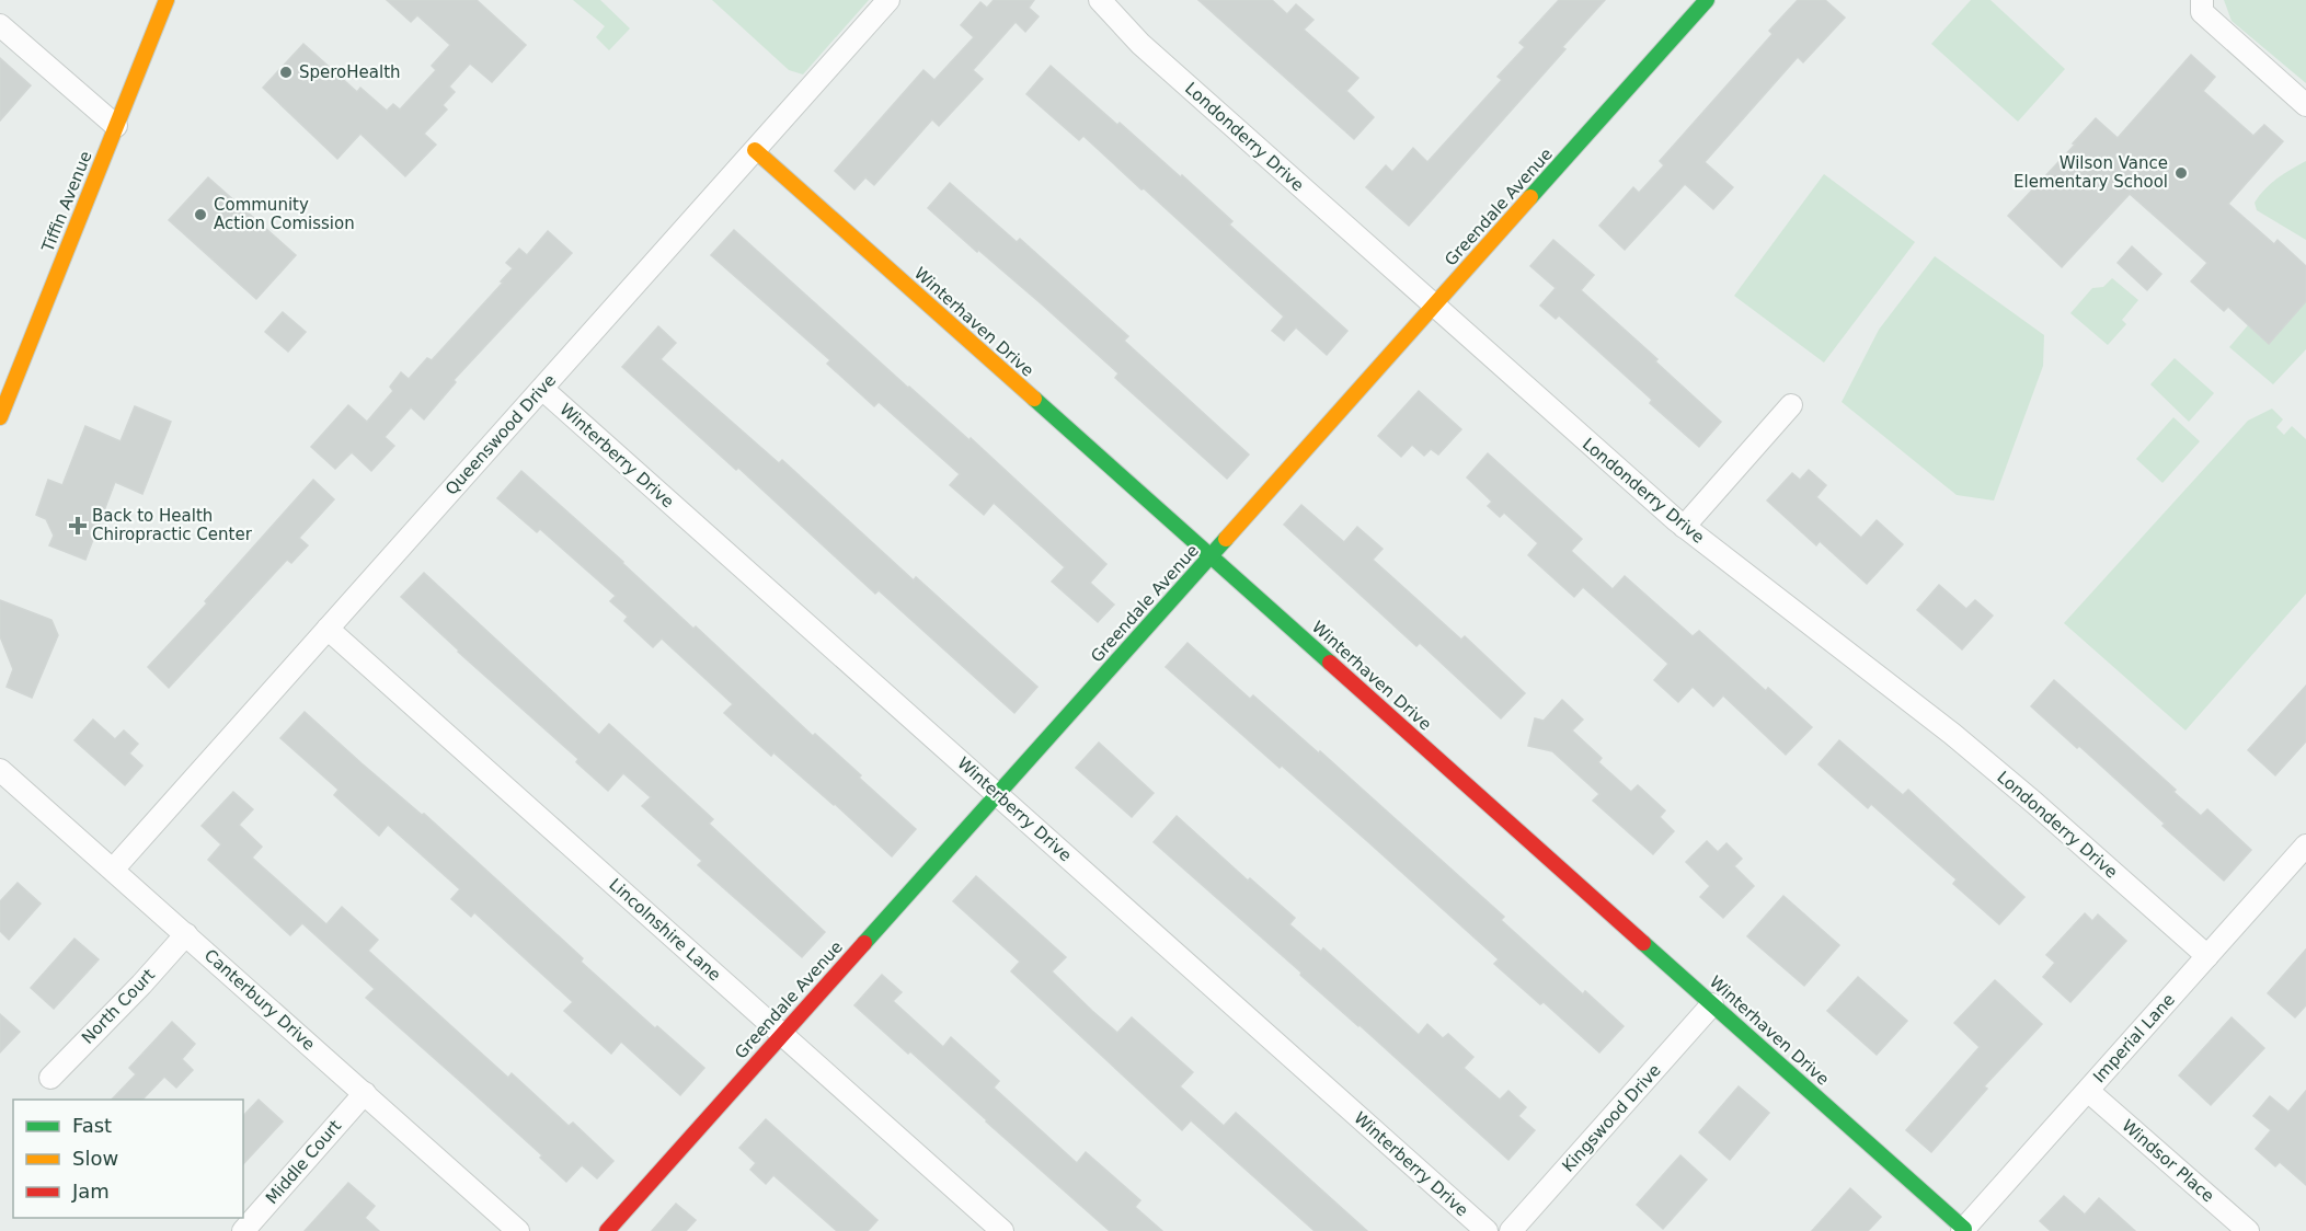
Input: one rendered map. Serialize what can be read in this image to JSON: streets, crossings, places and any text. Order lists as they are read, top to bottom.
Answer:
{
  "streets": {
    "main road": ["Tiffin Avenue", "Greendale Avenue", "Winterhaven Drive"],
    "street": [
      "Londonderry Drive",
      "Queenswood Drive",
      "Winterberry Drive",
      "Lincolnshire Lane",
      "Canterbury Drive",
      "North Court",
      "Imperial Lane",
      "Kingswood Drive",
      "Windsor Place",
      "Middle Court"
    ]
  },
  "crossings": [
    ["Londonderry Drive", "Greendale Avenue"],
    ["Londonderry Drive", "Imperial Lane"],
    ["Greendale Avenue", "Winterhaven Drive"],
    ["Greendale Avenue", "Winterberry Drive"],
    ["Greendale Avenue", "Lincolnshire Lane"],
    ["Winterhaven Drive", "Queenswood Drive"],
    ["Winterhaven Drive", "Imperial Lane"],
    ["Winterhaven Drive", "Kingswood Drive"],
    ["Queenswood Drive", "Winterberry Drive"],
    ["Queenswood Drive", "Lincolnshire Lane"],
    ["Queenswood Drive", "Canterbury Drive"],
    ["Canterbury Drive", "North Court"],
    ["Canterbury Drive", "Middle Court"],
    ["Imperial Lane", "Windsor Place"]
  ],
  "places": {
    "other": ["SperoHealth", "Wilson Vance Elementary School", "Community Action Comission"],
    "health": ["Back to Health Chiropractic Center"]
  },
  "legend": ["Fast", "Slow", "Jam"]
}
